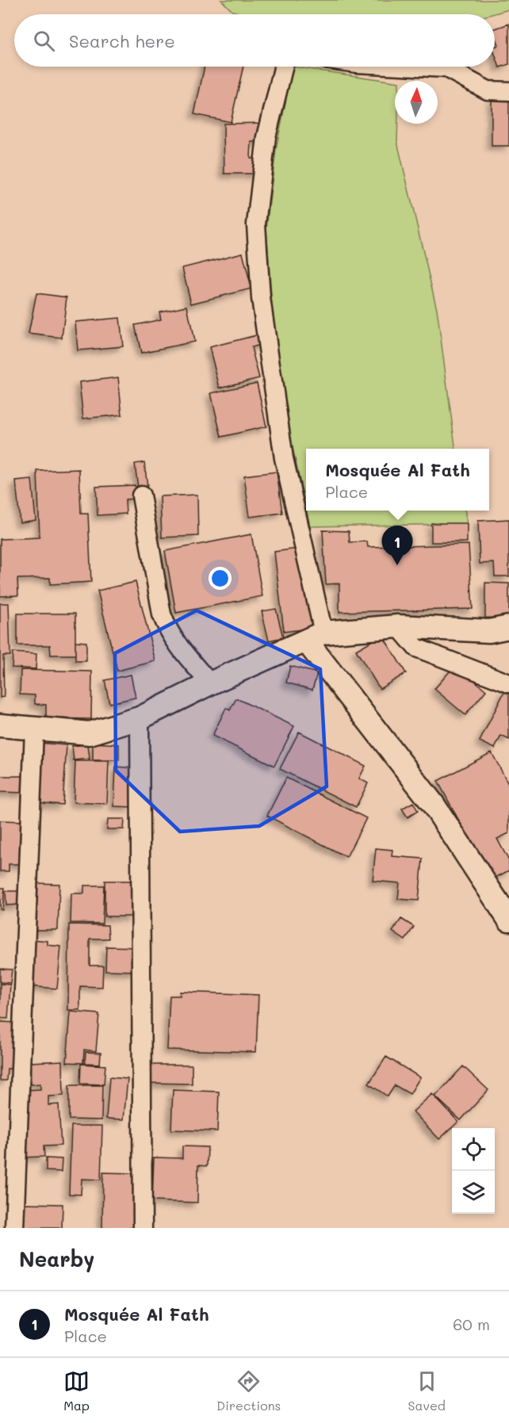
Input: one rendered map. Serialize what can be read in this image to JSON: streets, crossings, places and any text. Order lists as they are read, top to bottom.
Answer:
{
  "north": "top",
  "page": {
    "search": "Search here",
    "popup": ["Mosquée Al Fath", "Place"],
    "pins": "1",
    "heading": "Nearby",
    "list": [
      {
        "mark": "1",
        "name": "Mosquée Al Fath",
        "note": "Place",
        "value": "60 m"
      }
    ],
    "nav": ["Map", "Directions", "Saved"]
  }
}
